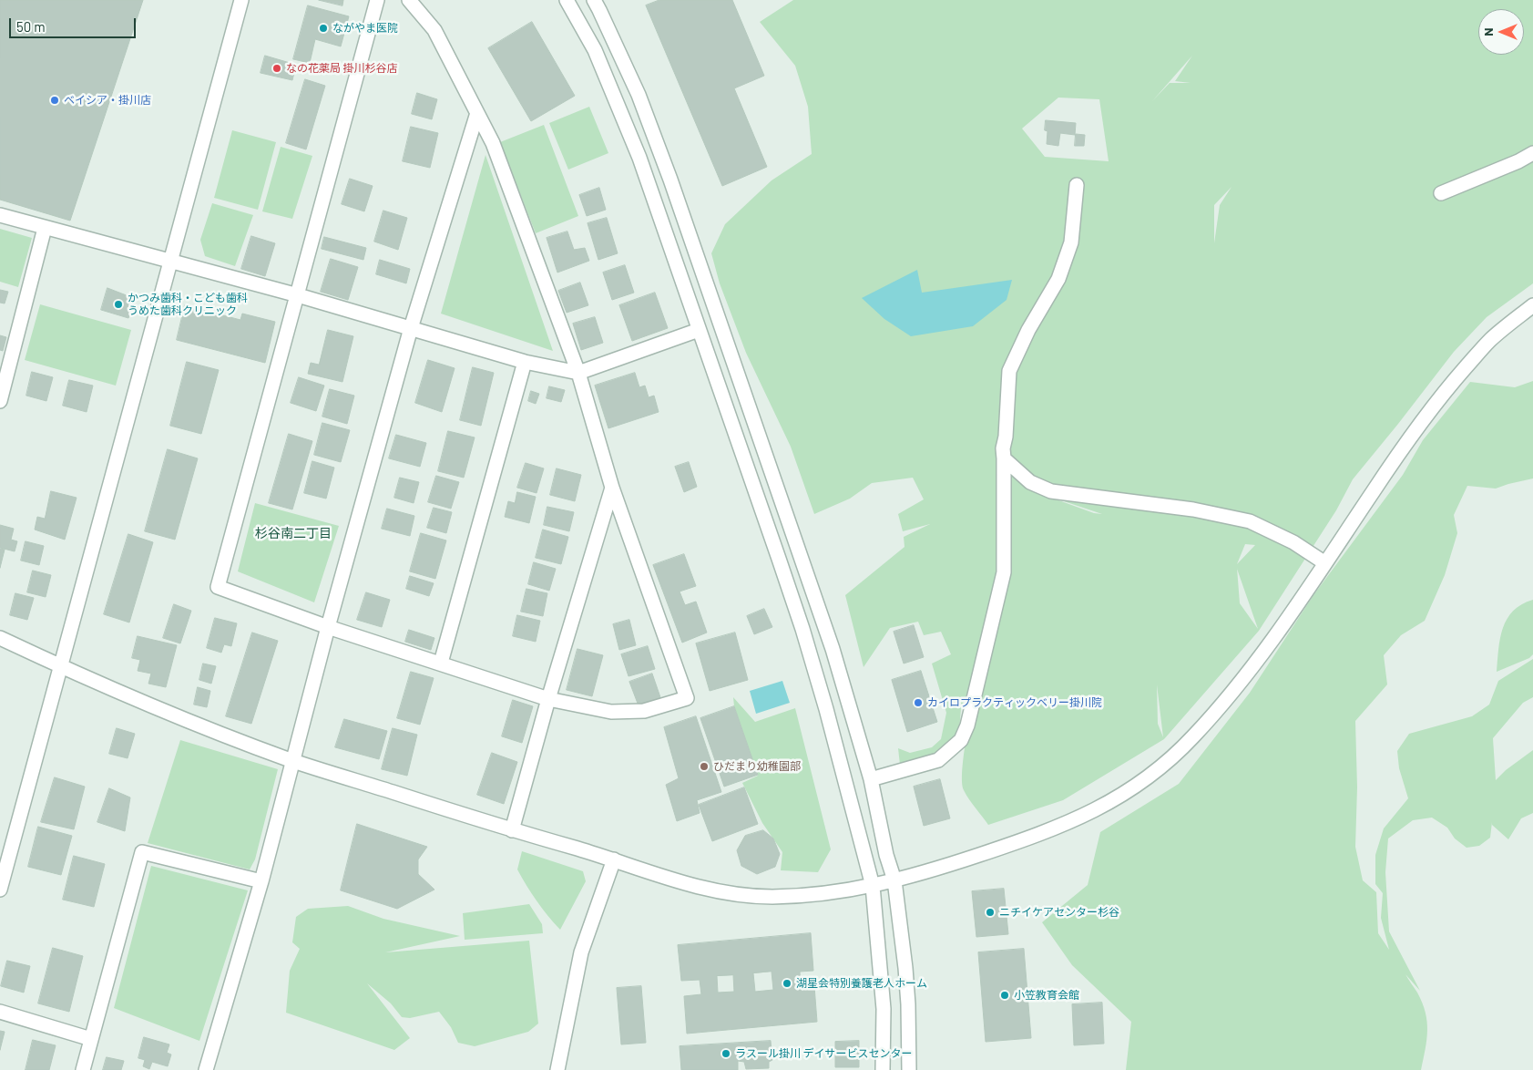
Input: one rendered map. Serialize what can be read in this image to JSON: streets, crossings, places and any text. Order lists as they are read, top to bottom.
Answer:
{
  "districts": ["杉谷南二丁目"],
  "places": [
    "ながやま医院",
    "なの花薬局 掛川杉谷店",
    "ベイシア・掛川店",
    "かつみ歯科・こども歯科 うめた歯科クリニック",
    "カイロプラクティックベリー掛川院",
    "ひだまり幼稚園部",
    "ニチイケアセンター杉谷",
    "湖星会特別養護老人ホーム",
    "小笠教育会館",
    "ラスール掛川 デイサービスセンター"
  ],
  "scale_bar": "50 m",
  "north": "left"
}
